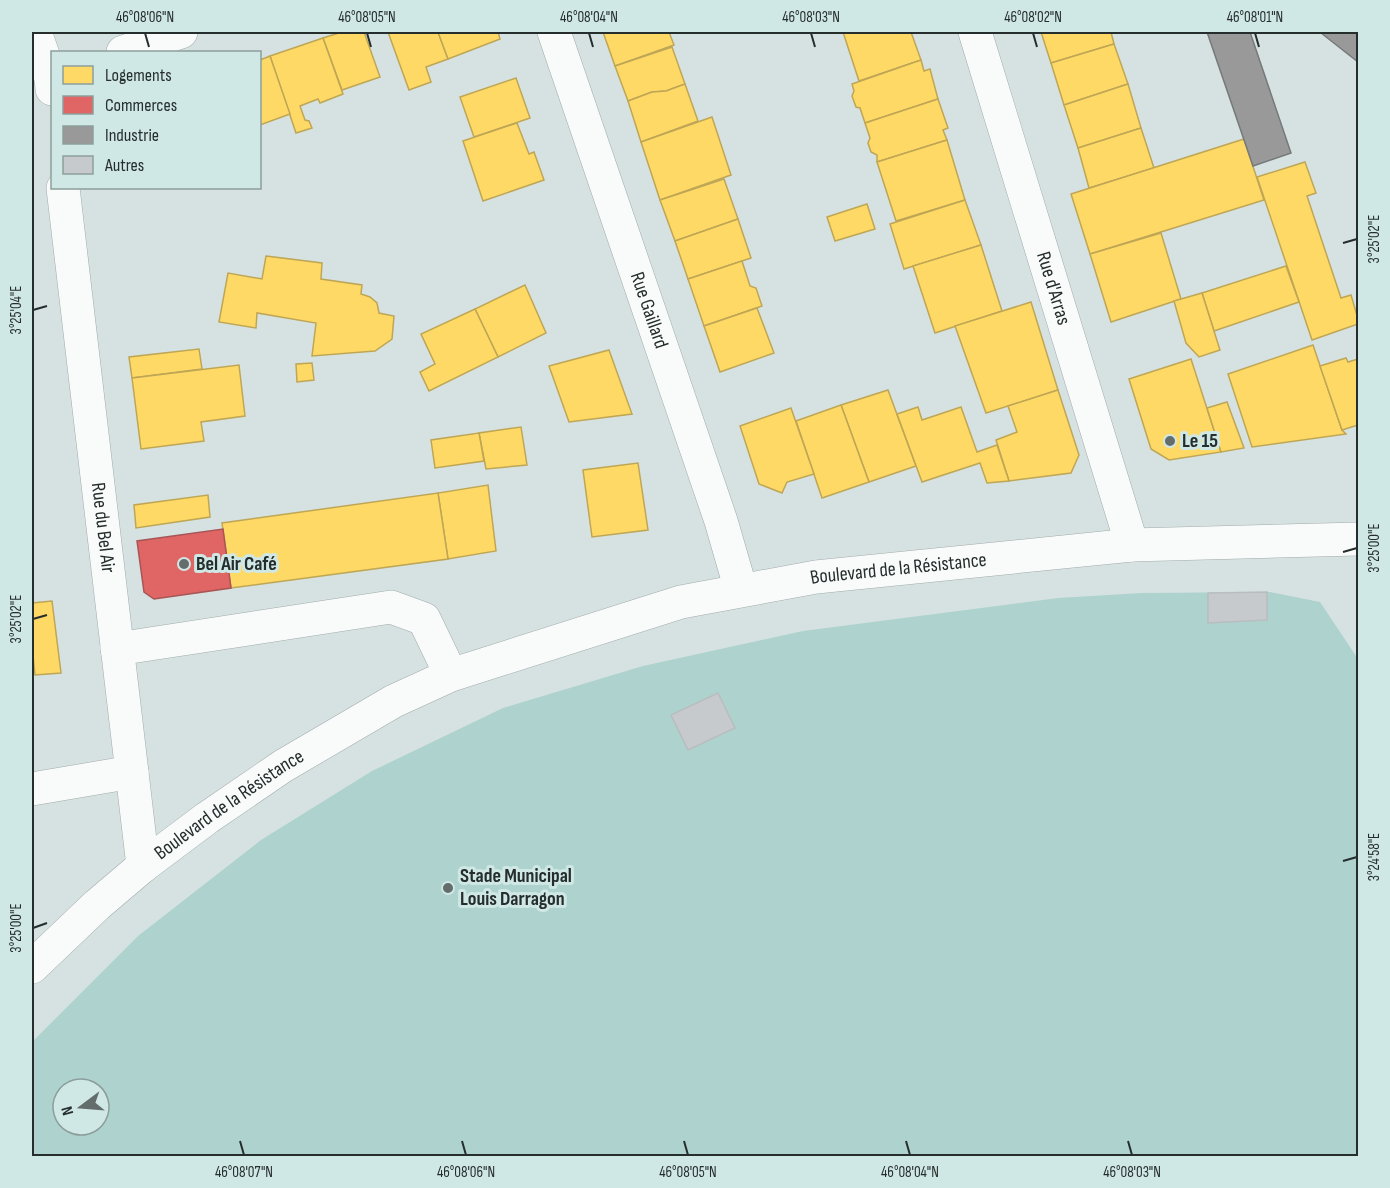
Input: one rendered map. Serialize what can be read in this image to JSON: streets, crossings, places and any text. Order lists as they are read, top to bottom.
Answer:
{
  "streets": {
    "street": [
      "Rue d'Arras",
      "Rue Gaillard",
      "Rue du Bel Air",
      "Boulevard de la Résistance"
    ]
  },
  "crossings": [
    ["Rue d'Arras", "Boulevard de la Résistance"],
    ["Rue Gaillard", "Boulevard de la Résistance"],
    ["Rue du Bel Air", "Boulevard de la Résistance"]
  ],
  "places": ["Le 15", "Bel Air Café", "Stade Municipal Louis Darragon"],
  "legend": [
    "Logements",
    "Commerces",
    "Industrie",
    "Autres"
  ],
  "north": "left",
  "coordinates": [
    "46°08'06\"N",
    "46°08'05\"N",
    "46°08'04\"N",
    "46°08'03\"N",
    "46°08'02\"N",
    "46°08'01\"N",
    "3°25'02\"E",
    "3°25'04\"E",
    "3°25'00\"E",
    "3°24'58\"E",
    "46°08'07\"N"
  ]
}
